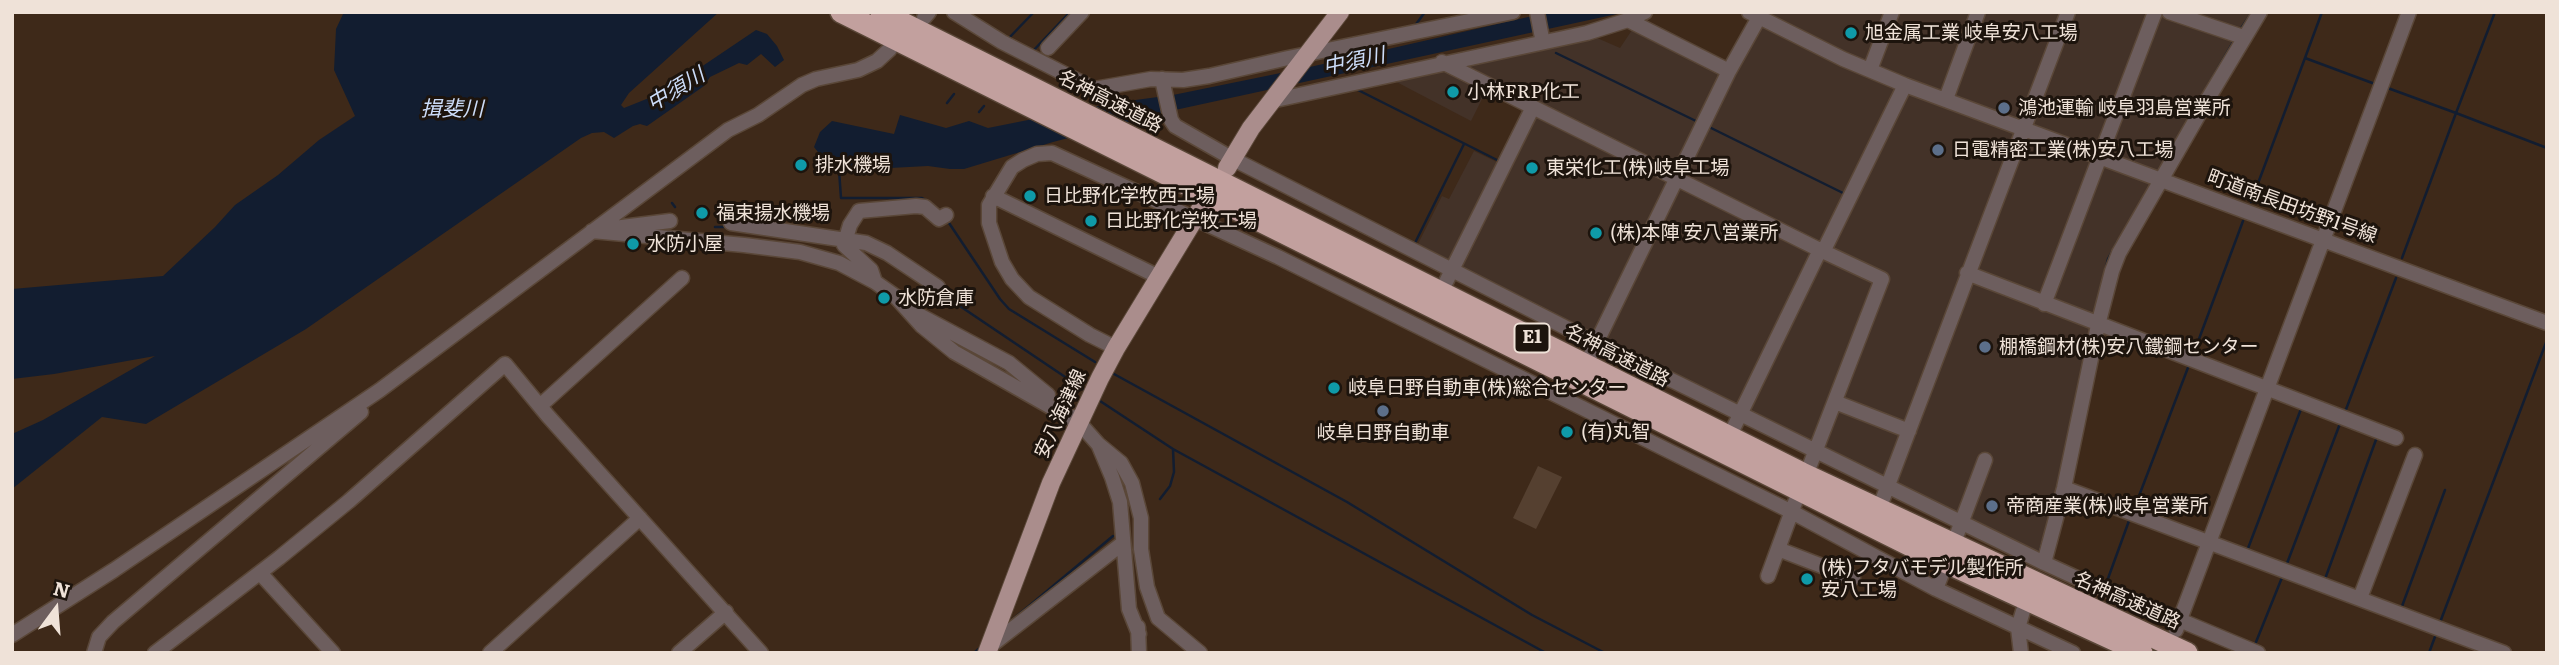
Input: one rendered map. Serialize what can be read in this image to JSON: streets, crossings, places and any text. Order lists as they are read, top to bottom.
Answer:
{
  "streets": {
    "highway": ["名神高速道路", "E1"],
    "main road": ["安八海津線"],
    "street": ["町道南長田坊野1号線"]
  },
  "water": ["中須川", "揖斐川"],
  "places": [
    "旭金属工業 岐阜安八工場",
    "小林FRP化工",
    "鴻池運輸 岐阜羽島営業所",
    "日電精密工業(株)安八工場",
    "排水機場",
    "東栄化工(株)岐阜工場",
    "日比野化学牧西工場",
    "福束揚水機場",
    "日比野化学牧工場",
    "(株)本陣 安八営業所",
    "水防小屋",
    "水防倉庫",
    "棚橋鋼材(株)安八鐵鋼センター",
    "岐阜日野自動車(株)総合センター",
    "岐阜日野自動車",
    "(有)丸智",
    "帝商産業(株)岐阜営業所",
    "(株)フタバモデル製作所 安八工場"
  ],
  "north": "top"
}
